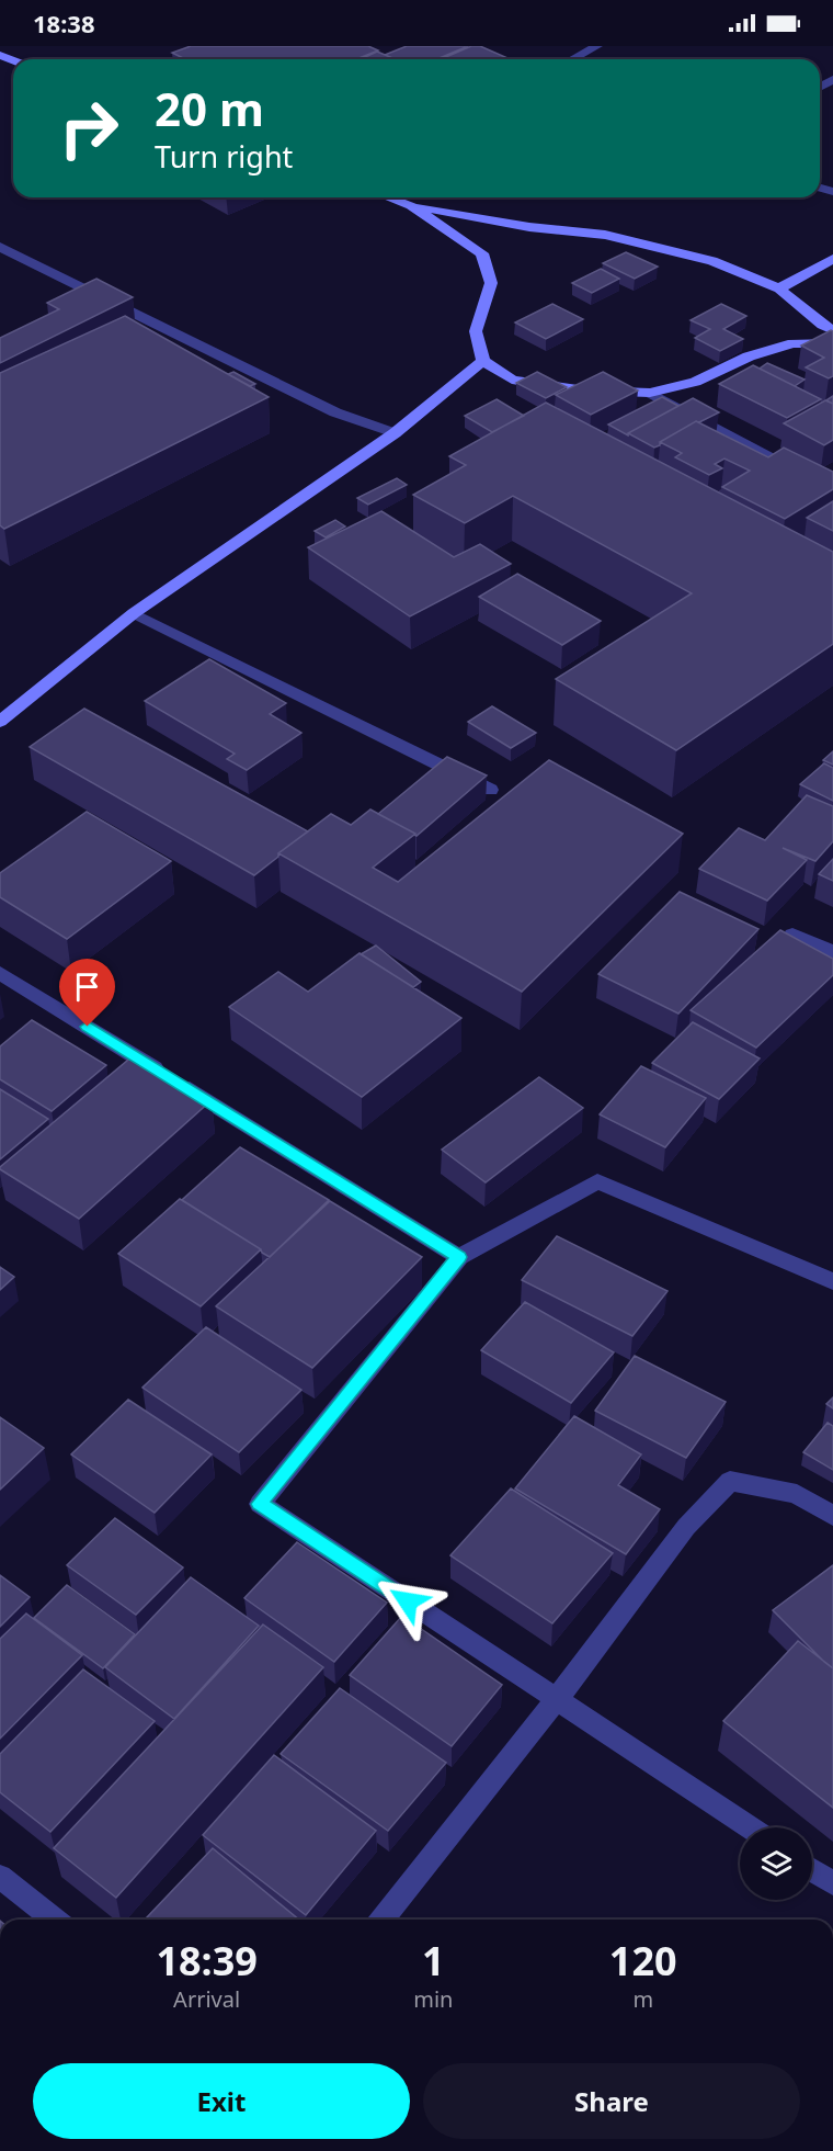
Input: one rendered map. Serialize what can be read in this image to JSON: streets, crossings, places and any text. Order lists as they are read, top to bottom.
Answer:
{
  "page": {
    "status": "18:38",
    "turn": ["20 m", "Turn right"],
    "eta": [
      "18:39",
      "Arrival",
      "1",
      "min",
      "120",
      "m"
    ],
    "buttons": ["Exit", "Share"]
  }
}
